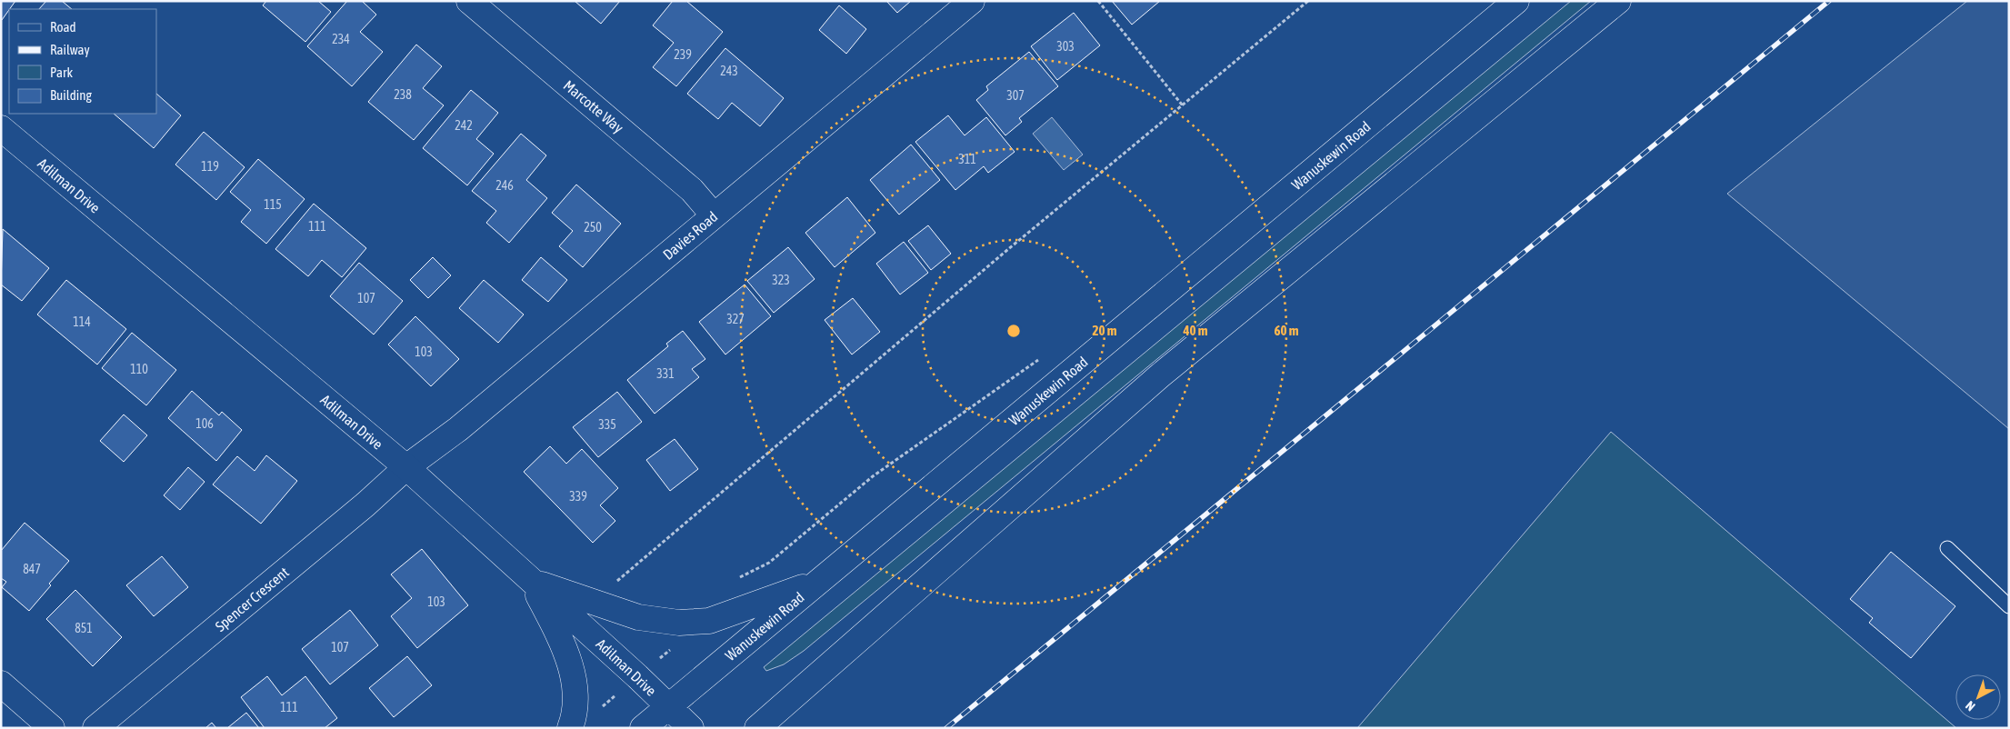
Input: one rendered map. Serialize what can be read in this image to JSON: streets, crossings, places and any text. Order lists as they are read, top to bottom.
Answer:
{
  "streets": {
    "main road": [
      "Marcotte Way",
      "Wanuskewin Road",
      "Adilman Drive",
      "Davies Road",
      "Spencer Crescent"
    ]
  },
  "crossings": [
    ["Marcotte Way", "Davies Road"],
    ["Wanuskewin Road", "Adilman Drive"],
    ["Adilman Drive", "Davies Road"],
    ["Adilman Drive", "Spencer Crescent"],
    ["Davies Road", "Spencer Crescent"]
  ],
  "house_numbers": [
    "234",
    "303",
    "239",
    "243",
    "238",
    "307",
    "242",
    "311",
    "119",
    "246",
    "115",
    "111",
    "250",
    "323",
    "107",
    "327",
    "114",
    "103",
    "110",
    "331",
    "106",
    "335",
    "339",
    "847",
    "103",
    "851",
    "107",
    "111"
  ],
  "legend": [
    "Road",
    "Railway",
    "Park",
    "Building"
  ],
  "north": "bottom left",
  "rings": ["20 m", "40 m", "60 m"]
}
